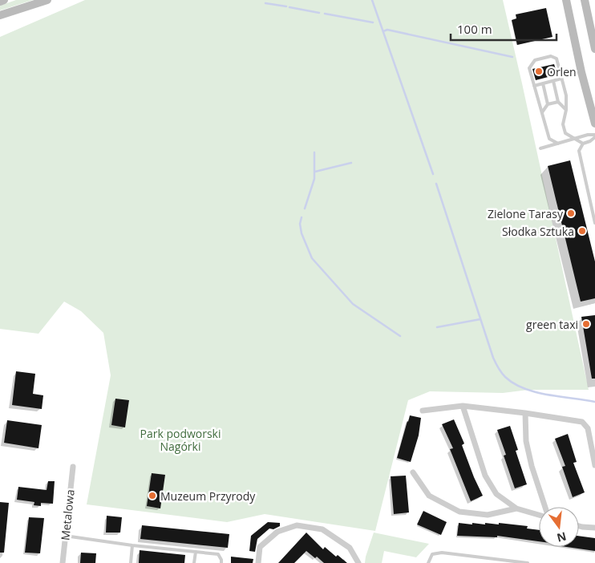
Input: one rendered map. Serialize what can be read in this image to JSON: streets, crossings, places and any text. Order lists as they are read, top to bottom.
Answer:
{
  "streets": {
    "street": ["Metalowa"]
  },
  "parks": ["Park podworski Nagórki"],
  "places": [
    "Orlen",
    "Zielone Tarasy",
    "Słodka Sztuka",
    "green taxi",
    "Muzeum Przyrody"
  ],
  "scale_bar": "100 m",
  "north": "bottom"
}
